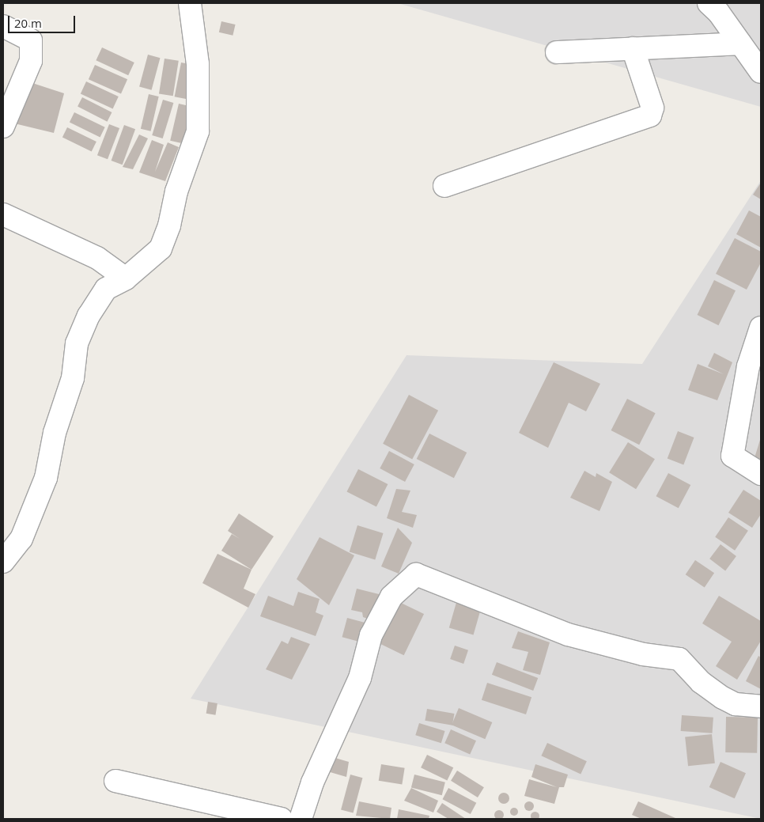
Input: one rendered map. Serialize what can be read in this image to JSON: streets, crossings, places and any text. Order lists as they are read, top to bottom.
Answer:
{
  "scale_bar": "20 m"
}
